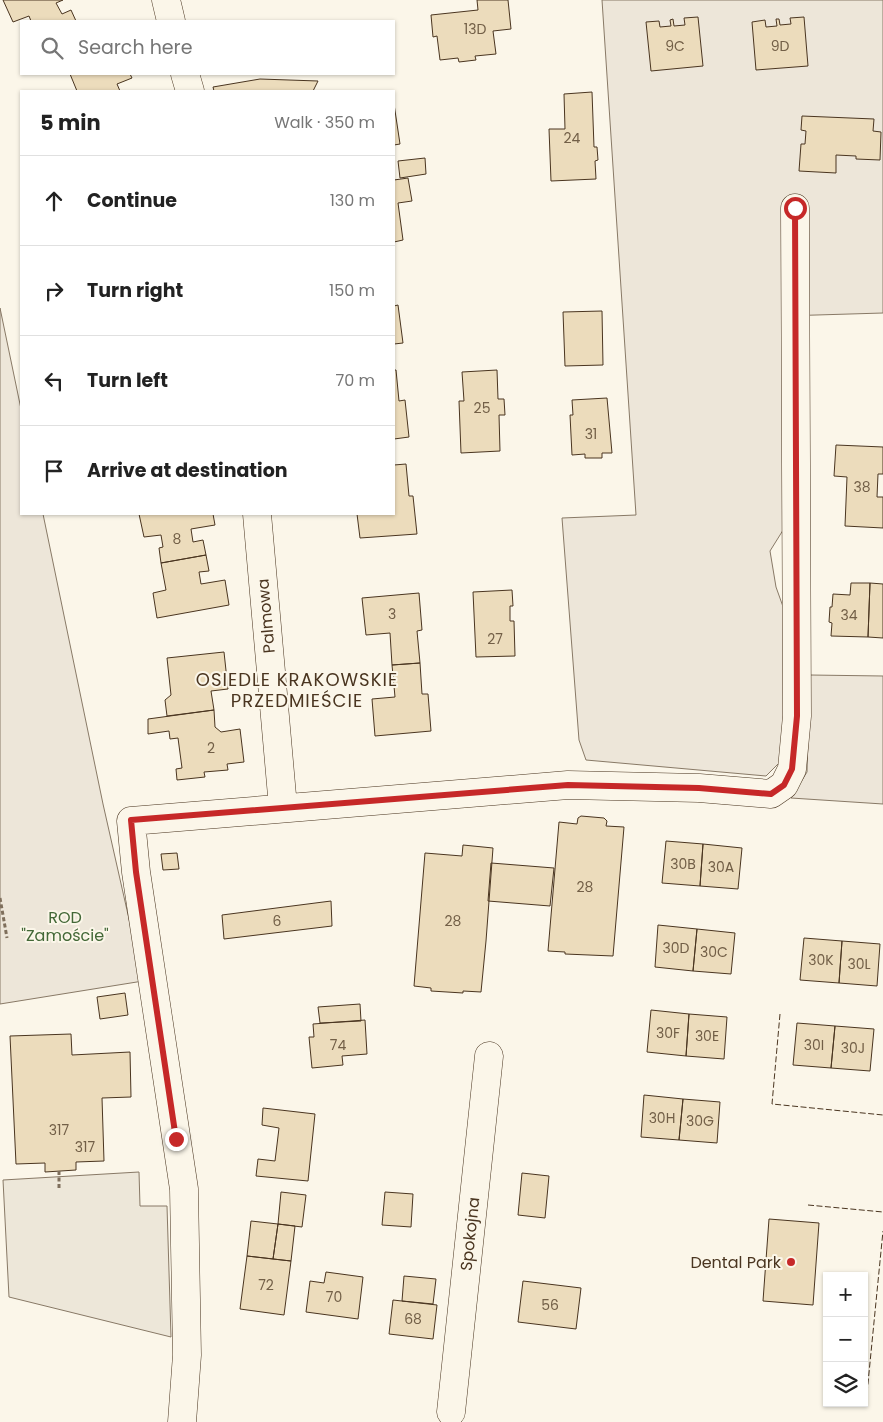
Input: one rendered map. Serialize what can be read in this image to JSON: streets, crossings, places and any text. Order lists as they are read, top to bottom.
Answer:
{
  "streets": {
    "street": ["Palmowa", "Spokojna"]
  },
  "districts": ["OSIEDLE KRAKOWSKIE PRZEDMIEŚCIE"],
  "parks": ["ROD \"Zamoście\""],
  "places": ["Dental Park"],
  "house_numbers": [
    "13D",
    "9C",
    "9D",
    "24",
    "25",
    "31",
    "38",
    "8",
    "3",
    "34",
    "27",
    "2",
    "30B",
    "30A",
    "28",
    "6",
    "28",
    "30D",
    "30C",
    "30K",
    "30L",
    "30F",
    "30E",
    "74",
    "30I",
    "30J",
    "30H",
    "30G",
    "317",
    "317",
    "72",
    "70",
    "56",
    "68"
  ],
  "page": {
    "search": "Search here",
    "heading": ["5 min", "Walk · 350 m"],
    "list": [
      ["Continue", "130 m"],
      ["Turn right", "150 m"],
      ["Turn left", "70 m"],
      "Arrive at destination"
    ],
    "map_buttons": ["+", "−"]
  }
}
